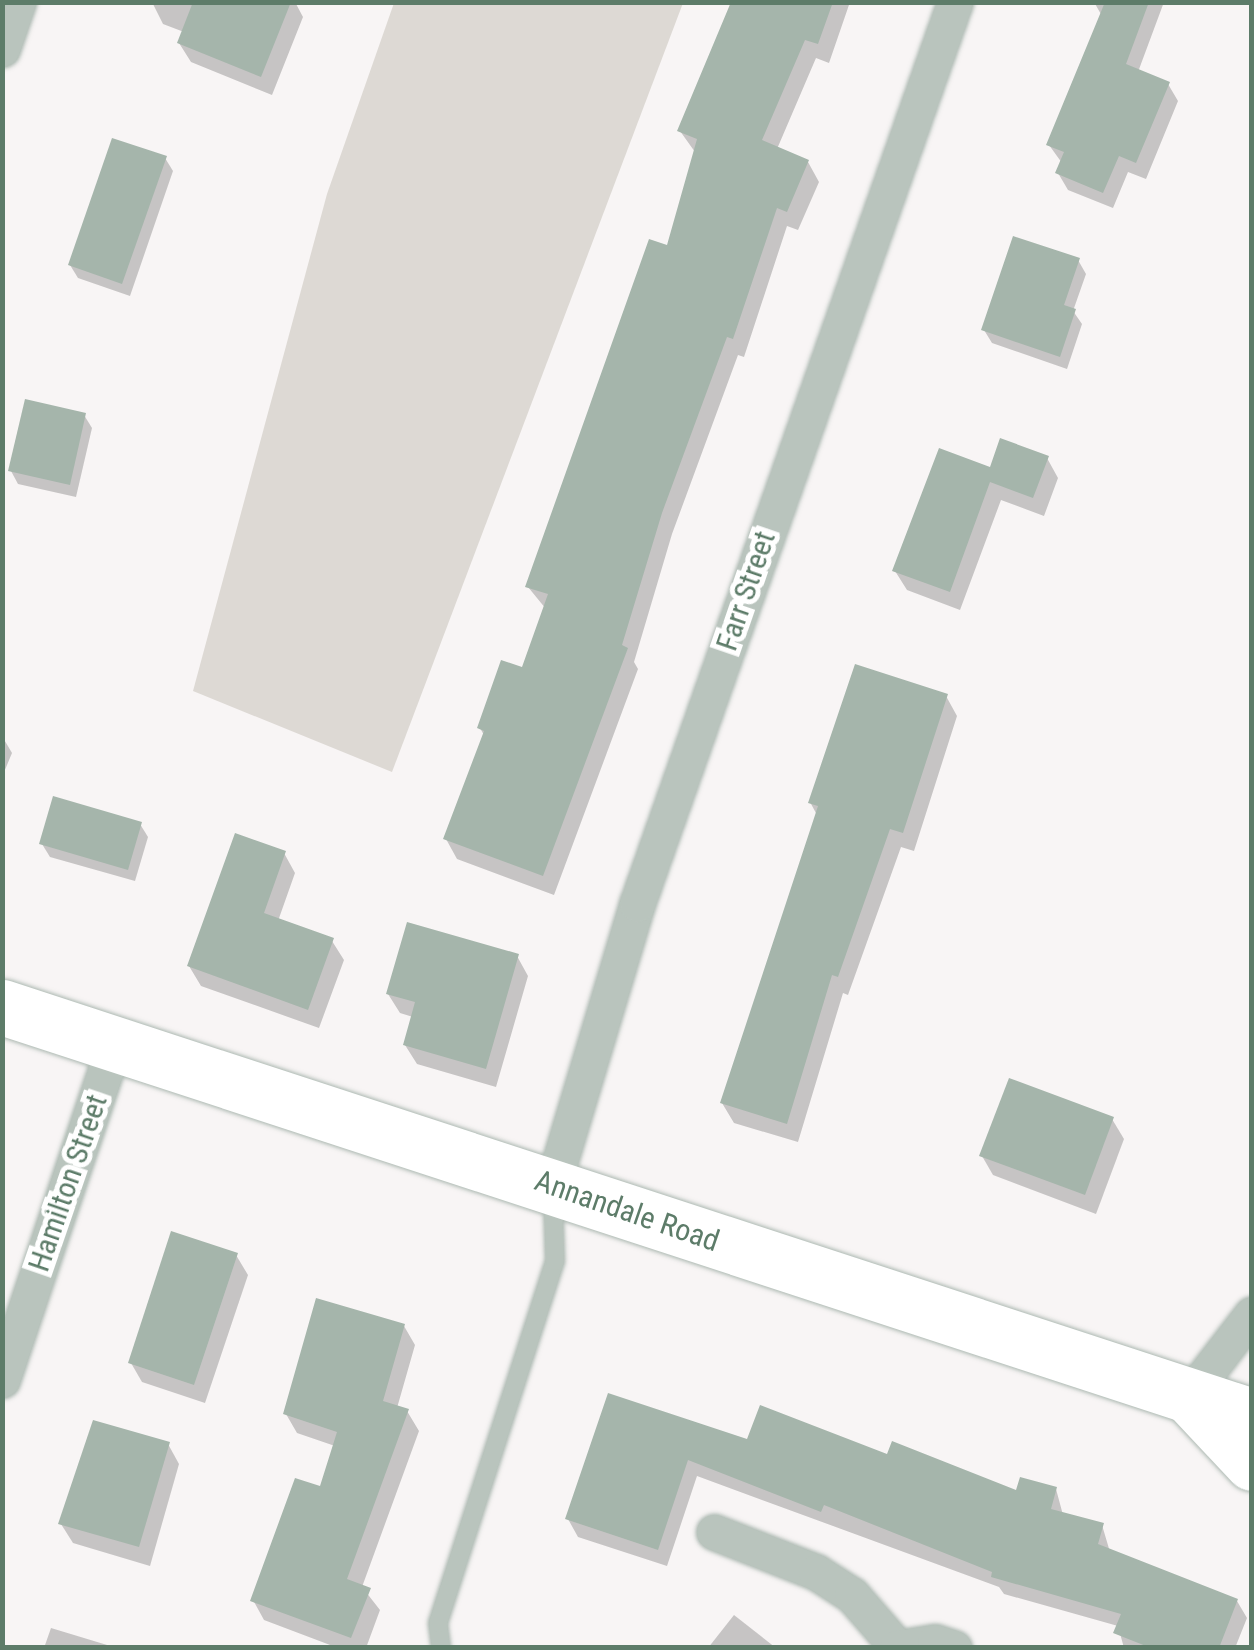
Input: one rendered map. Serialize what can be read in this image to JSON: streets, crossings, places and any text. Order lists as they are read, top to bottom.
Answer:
{
  "streets": {
    "main road": ["Annandale Road"],
    "street": ["Farr Street", "Hamilton Street"]
  },
  "crossings": [
    ["Farr Street", "Annandale Road"],
    ["Hamilton Street", "Annandale Road"]
  ]
}
